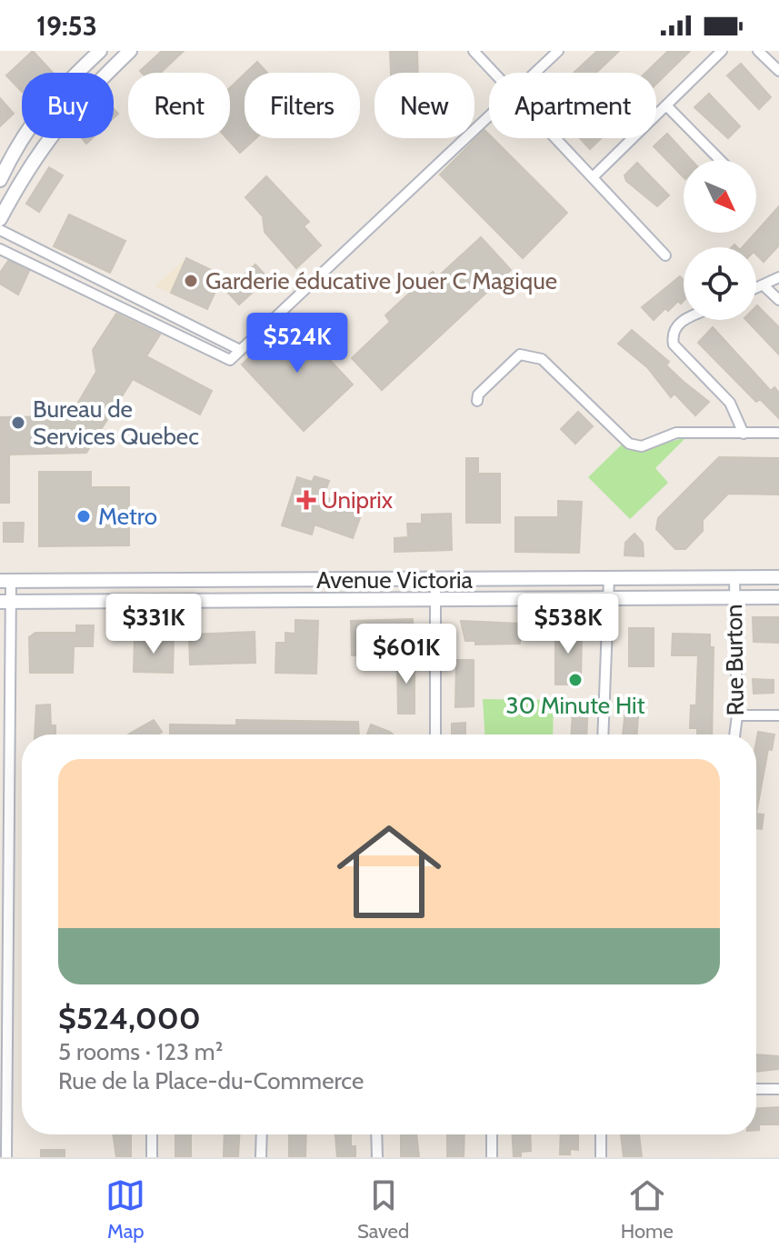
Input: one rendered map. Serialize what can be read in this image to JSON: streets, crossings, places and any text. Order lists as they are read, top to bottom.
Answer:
{
  "streets": {
    "main road": ["Avenue Victoria"],
    "street": ["Rue Burton"]
  },
  "crossings": [
    ["Avenue Victoria", "Rue Burton"]
  ],
  "places": {
    "other": [
      "Garderie éducative Jouer C Magique",
      "Bureau de Services Quebec",
      "Metro",
      "30 Minute Hit"
    ],
    "health": ["Uniprix"]
  },
  "north": "bottom right",
  "page": {
    "status": "19:53",
    "chip": [
      "Buy",
      "Rent",
      "Filters",
      "New",
      "Apartment"
    ],
    "price": [
      "$524K",
      "$331K",
      "$538K",
      "$601K"
    ],
    "list": [
      {
        "name": "$524,000",
        "note": "5 rooms · 123 m² · Rue de la Place-du-Commerce"
      }
    ],
    "tabs": ["Map", "Saved", "Home"]
  }
}
